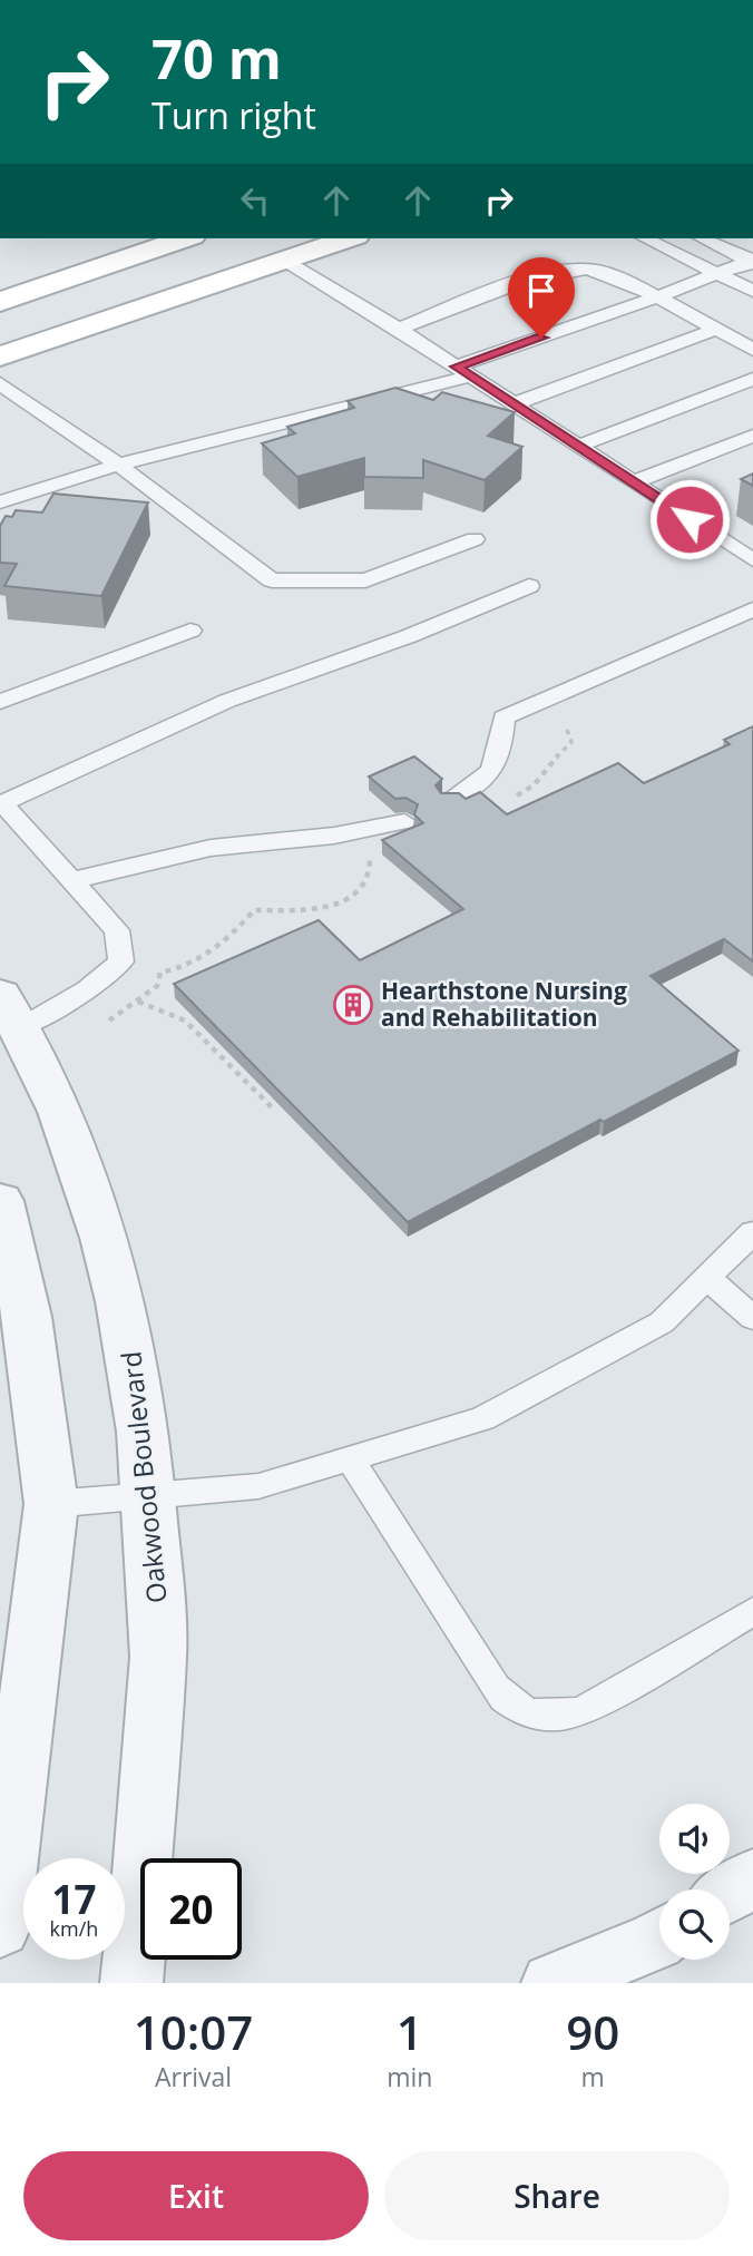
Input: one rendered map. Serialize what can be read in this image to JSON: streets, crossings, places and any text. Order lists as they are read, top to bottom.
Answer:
{
  "streets": {
    "street": ["Oakwood Boulevard"]
  },
  "places": {
    "building": ["Hearthstone Nursing and Rehabilitation"]
  },
  "page": {
    "turn": ["70 m", "Turn right"],
    "speed": "17 km/h",
    "limit": "20",
    "eta": [
      "10:07",
      "Arrival",
      "1",
      "min",
      "90",
      "m"
    ],
    "buttons": ["Exit", "Share"]
  }
}
